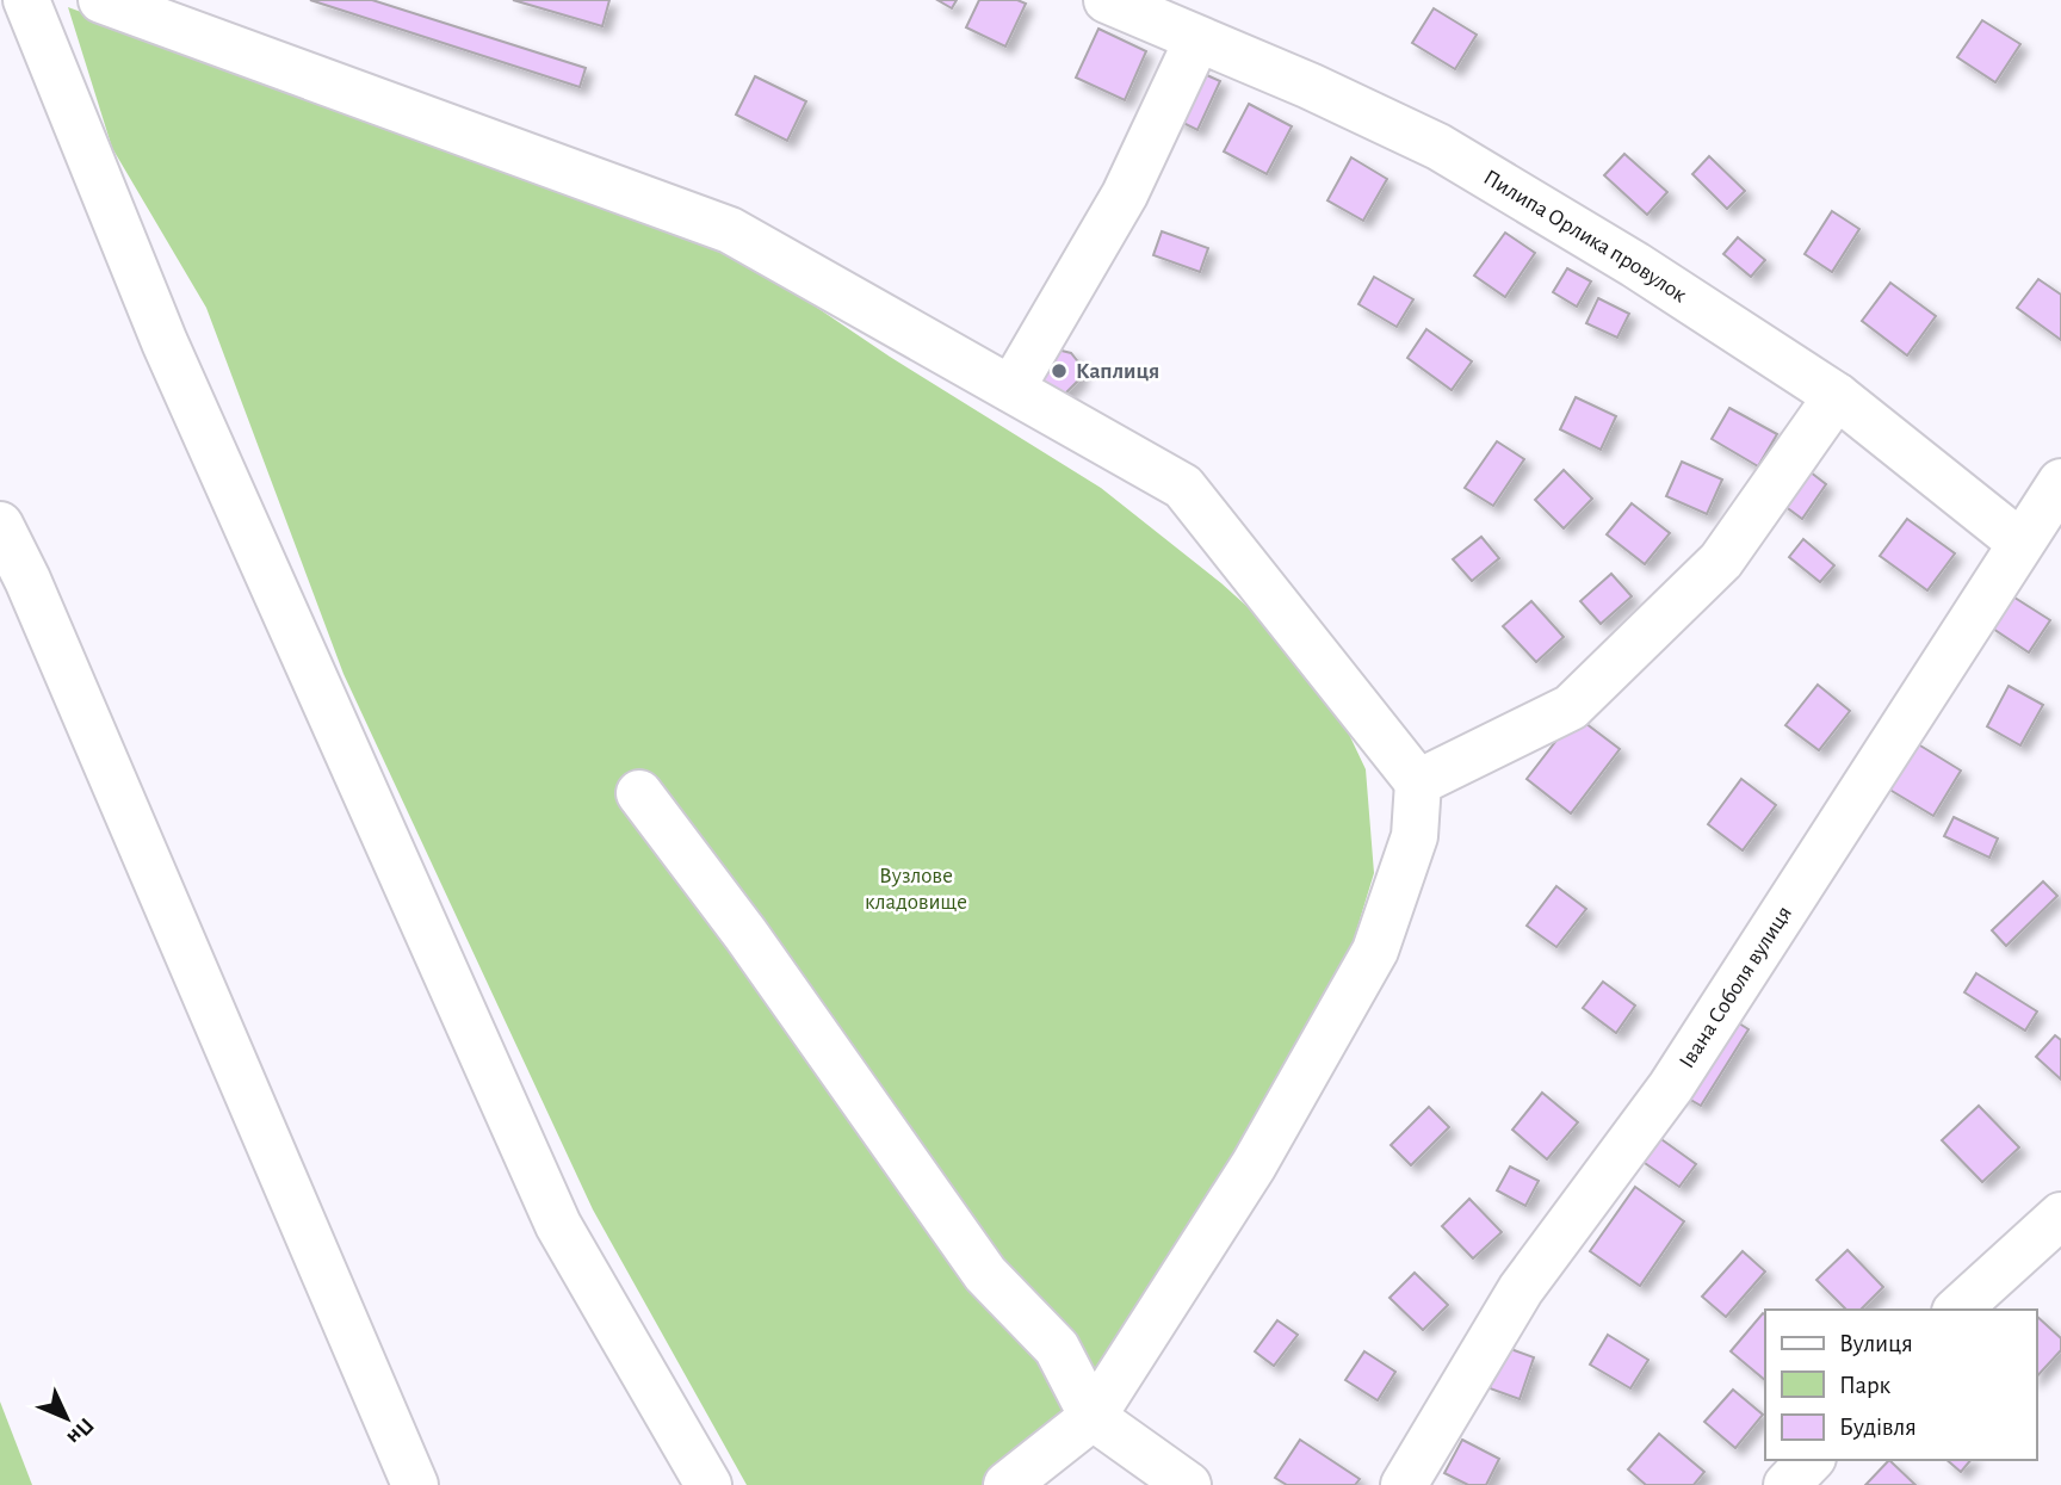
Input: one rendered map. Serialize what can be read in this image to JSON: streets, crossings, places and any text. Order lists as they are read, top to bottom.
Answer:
{
  "streets": {
    "street": ["Пилипа Орлика провулок", "Івана Соболя вулиця"]
  },
  "crossings": [
    ["Пилипа Орлика провулок", "Івана Соболя вулиця"]
  ],
  "parks": ["Вузлове кладовище"],
  "places": ["Каплиця"],
  "legend": ["Вулиця", "Парк", "Будівля"],
  "north": "bottom right"
}
